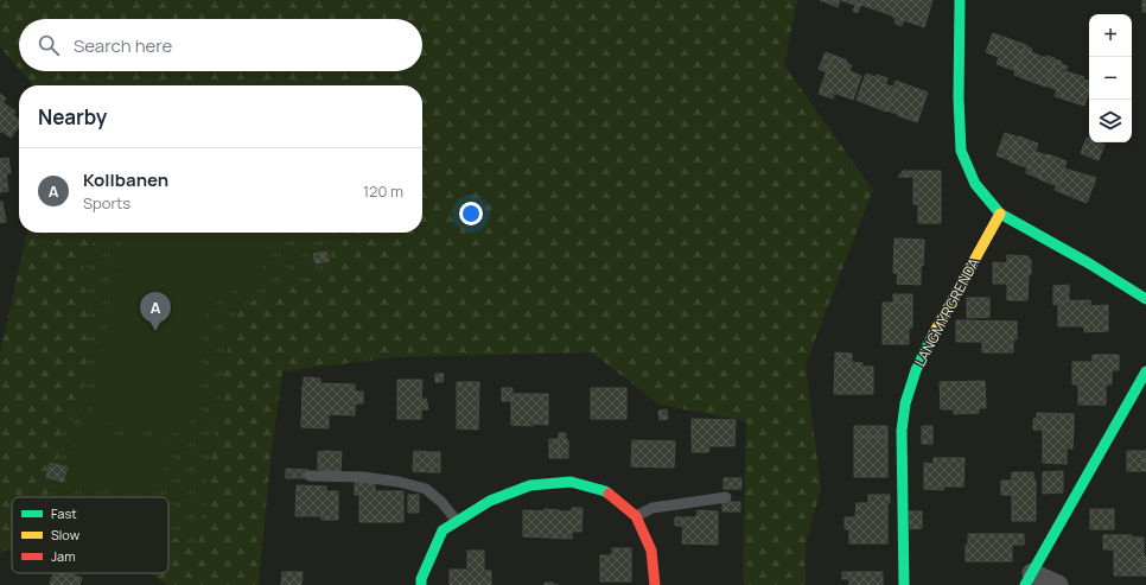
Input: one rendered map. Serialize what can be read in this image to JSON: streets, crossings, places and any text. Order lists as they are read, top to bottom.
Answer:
{
  "streets": {
    "street": ["LANGMYRGRENDA"]
  },
  "legend": ["Fast", "Slow", "Jam"],
  "page": {
    "map_buttons": ["+", "−"],
    "search": "Search here",
    "heading": "Nearby",
    "list": [
      {
        "mark": "A",
        "name": "Kollbanen",
        "note": "Sports",
        "value": "120 m"
      }
    ],
    "pins": "A"
  }
}
